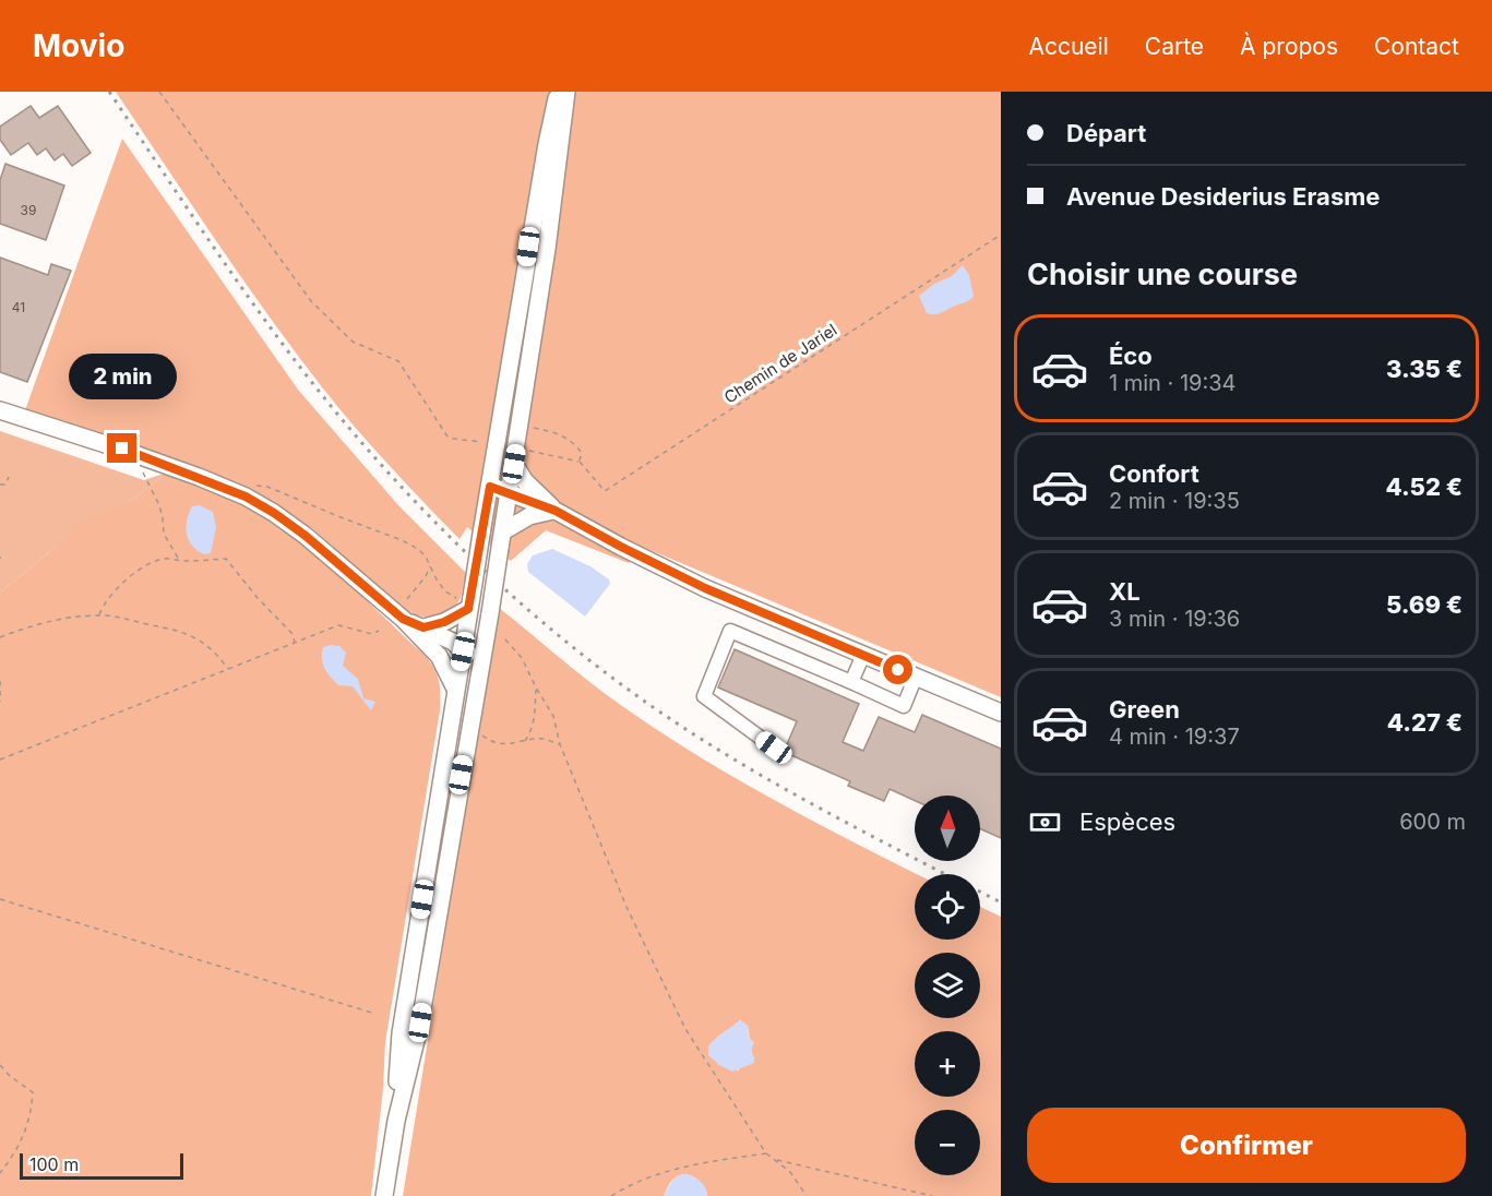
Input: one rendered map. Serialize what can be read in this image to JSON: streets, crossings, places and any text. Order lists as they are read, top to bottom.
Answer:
{
  "streets": {
    "path": ["Chemin de Jariel"]
  },
  "house_numbers": ["39", "41"],
  "scale_bar": "100 m",
  "north": "top",
  "page": {
    "header": "Movio",
    "nav": [
      "Accueil",
      "Carte",
      "À propos",
      "Contact"
    ],
    "banner": ["Départ", "Avenue Desiderius Erasme"],
    "heading": "Choisir une course",
    "list": [
      {
        "name": "Éco",
        "note": "1 min · 19:34",
        "value": "3.35 €"
      },
      {
        "name": "Confort",
        "note": "2 min · 19:35",
        "value": "4.52 €"
      },
      {
        "name": "XL",
        "note": "3 min · 19:36",
        "value": "5.69 €"
      },
      {
        "name": "Green",
        "note": "4 min · 19:37",
        "value": "4.27 €"
      }
    ],
    "bubble": "2 min",
    "pay": ["Espèces", "600 m"],
    "map_buttons": ["+", "−"],
    "buttons": "Confirmer",
    "scale": "100 m"
  }
}
